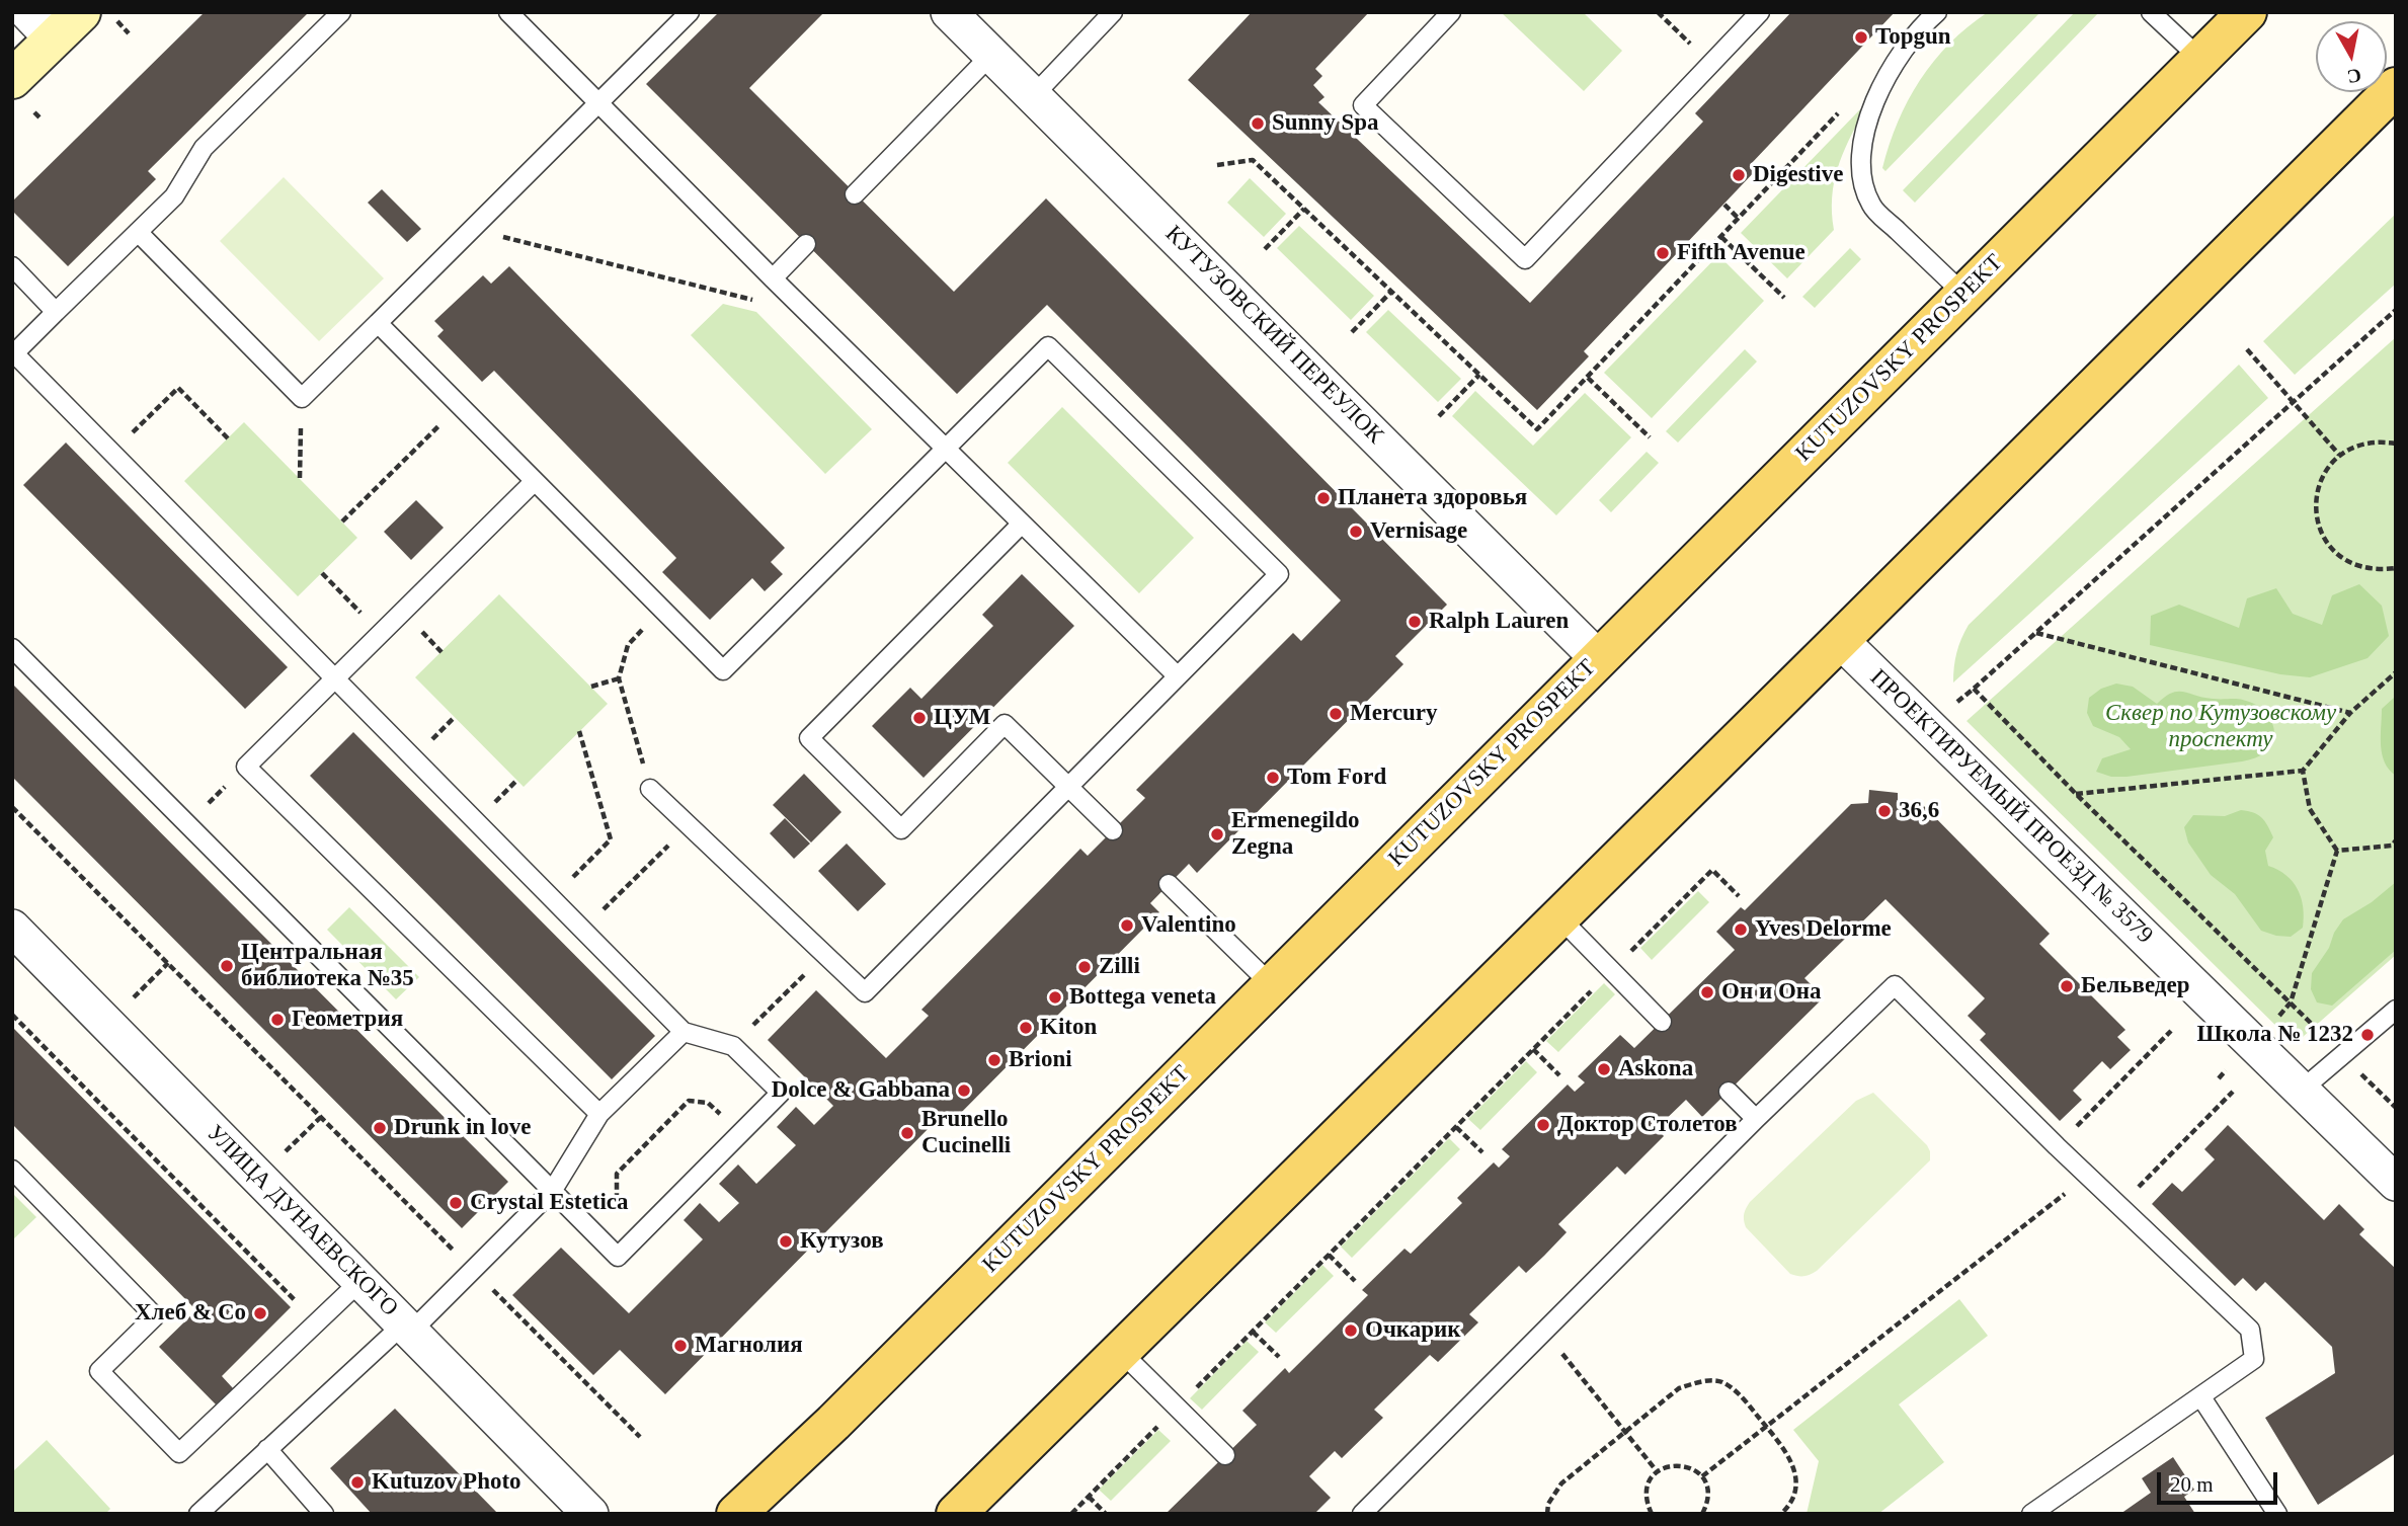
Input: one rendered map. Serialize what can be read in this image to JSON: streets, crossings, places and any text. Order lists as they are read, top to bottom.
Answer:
{
  "streets": {
    "main road": ["KUTUZOVSKY PROSPEKT"],
    "street": ["КУТУЗОВСКИЙ ПЕРЕУЛОК", "ПРОЕКТИРУЕМЫЙ ПРОЕЗД № 3579", "УЛИЦА ДУНАЕВСКОГО"]
  },
  "crossings": [
    ["КУТУЗОВСКИЙ ПЕРЕУЛОК", "KUTUZOVSKY PROSPEKT"]
  ],
  "parks": ["Сквер по Кутузовскому проспекту"],
  "places": [
    "Topgun",
    "Sunny Spa",
    "Digestive",
    "Fifth Avenue",
    "Планета здоровья",
    "Vernisage",
    "Ralph Lauren",
    "Mercury",
    "ЦУМ",
    "Tom Ford",
    "36,6",
    "Ermenegildo Zegna",
    "Valentino",
    "Yves Delorme",
    "Центральная библиотека №35",
    "Zilli",
    "Бельведер",
    "Он и Она",
    "Bottega veneta",
    "Геометрия",
    "Kiton",
    "Школа № 1232",
    "Brioni",
    "Askona",
    "Dolce & Gabbana",
    "Доктор Столетов",
    "Drunk in love",
    "Brunello Cucinelli",
    "Crystal Estetica",
    "Кутузов",
    "Хлеб & Co",
    "Очкарик",
    "Магнолия",
    "Kutuzov Photo"
  ],
  "scale_bar": "20 m",
  "north": "bottom"
}
